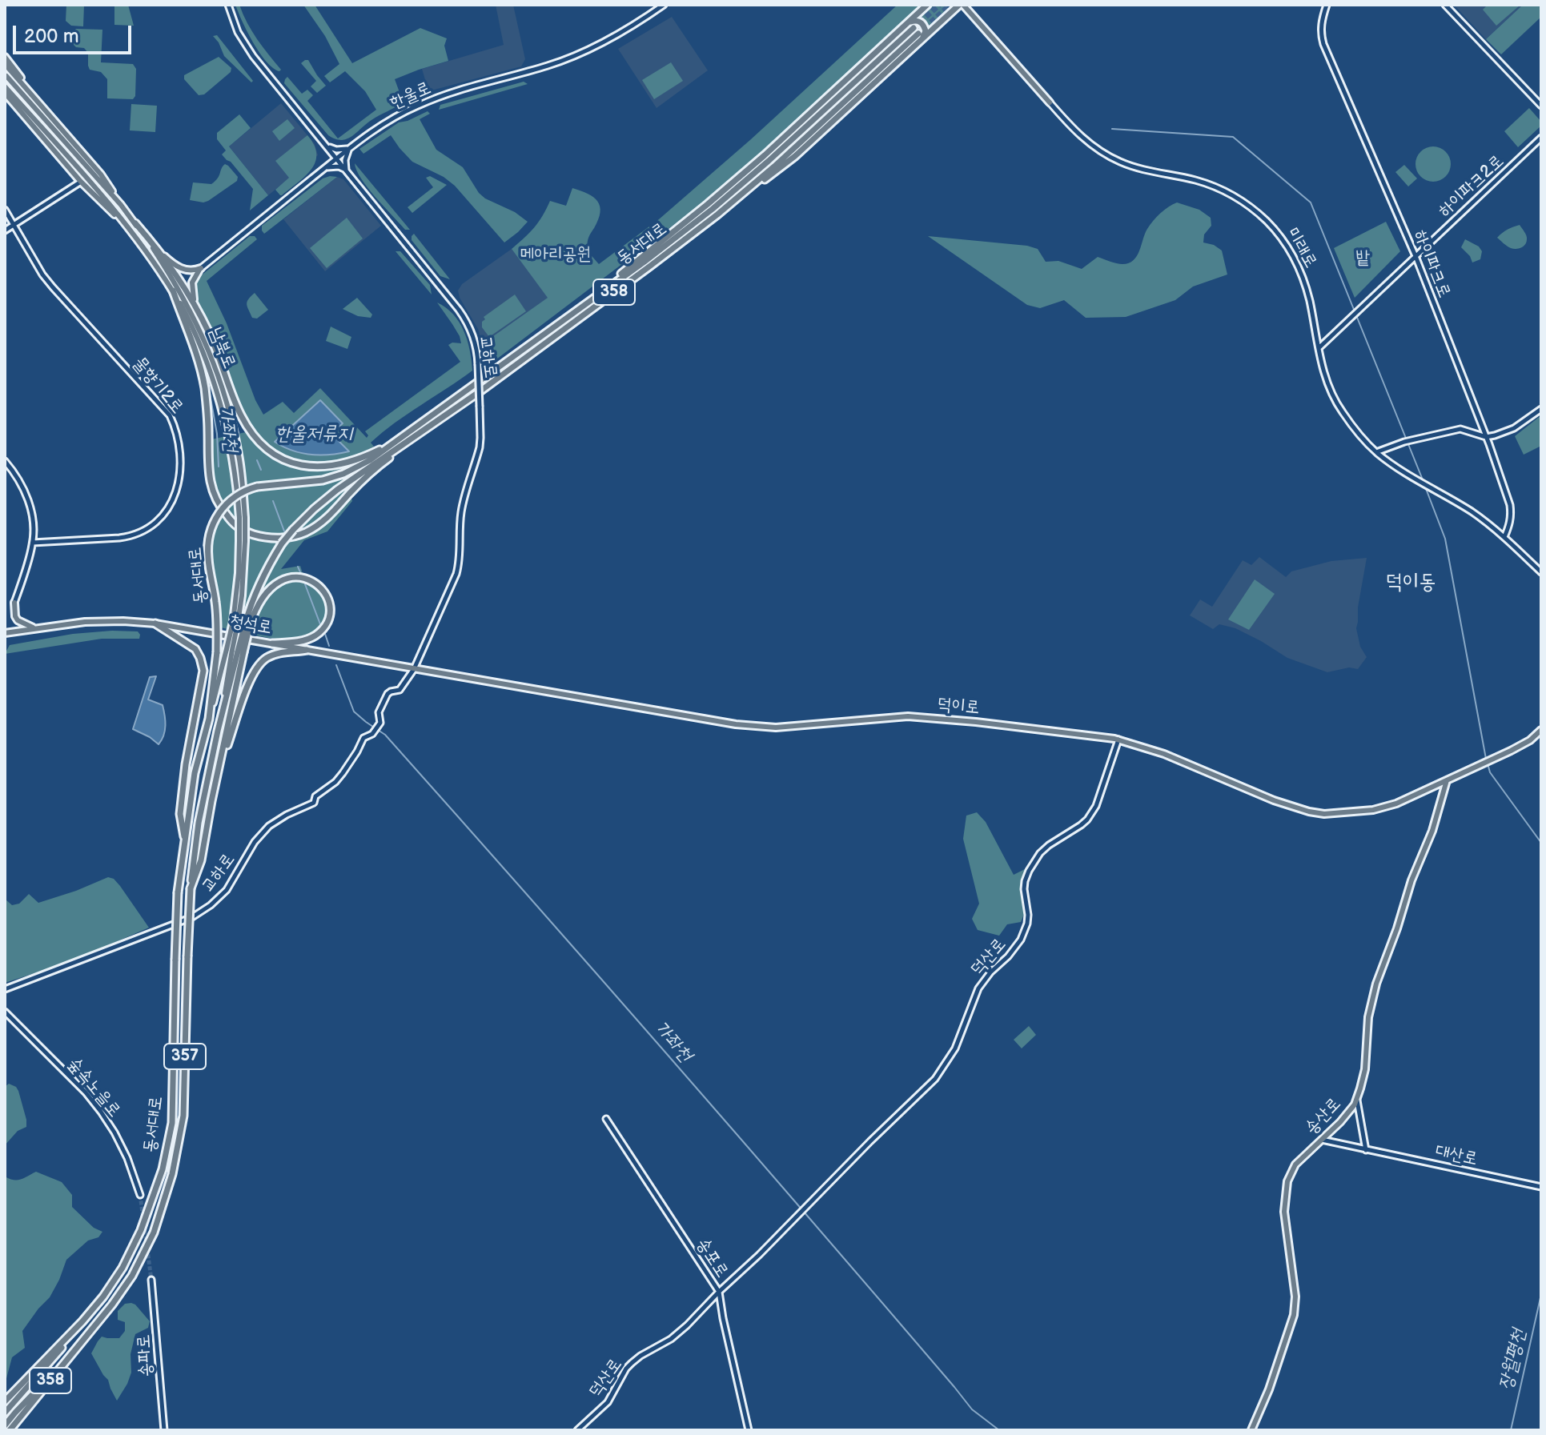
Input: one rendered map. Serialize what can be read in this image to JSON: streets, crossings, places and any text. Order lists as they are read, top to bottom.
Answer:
{
  "streets": {
    "highway": ["동서대로", "358", "357"],
    "main road": [
      "미래로",
      "남북로",
      "청석로",
      "덕이로",
      "송산로"
    ],
    "street": [
      "한울로",
      "하이파크2로",
      "하이파크로",
      "교하로",
      "물향기2로",
      "덕산로",
      "숲속노을로",
      "대산로",
      "송포로",
      "송파로"
    ]
  },
  "crossings": [
    ["한울로", "교하로"],
    ["하이파크2로", "미래로"],
    ["하이파크2로", "하이파크로"],
    ["동서대로", "남북로"],
    ["동서대로", "357"],
    ["미래로", "하이파크로"],
    ["교하로", "청석로"],
    ["교하로", "덕이로"],
    ["청석로", "덕이로"],
    ["덕이로", "덕산로"],
    ["덕이로", "송산로"],
    ["덕산로", "송포로"],
    ["송산로", "대산로"]
  ],
  "districts": ["덕이동"],
  "water": ["가좌천", "한울저류지", "장월평천"],
  "parks": ["메아리공원", "밭"],
  "scale_bar": "200 m"
}
